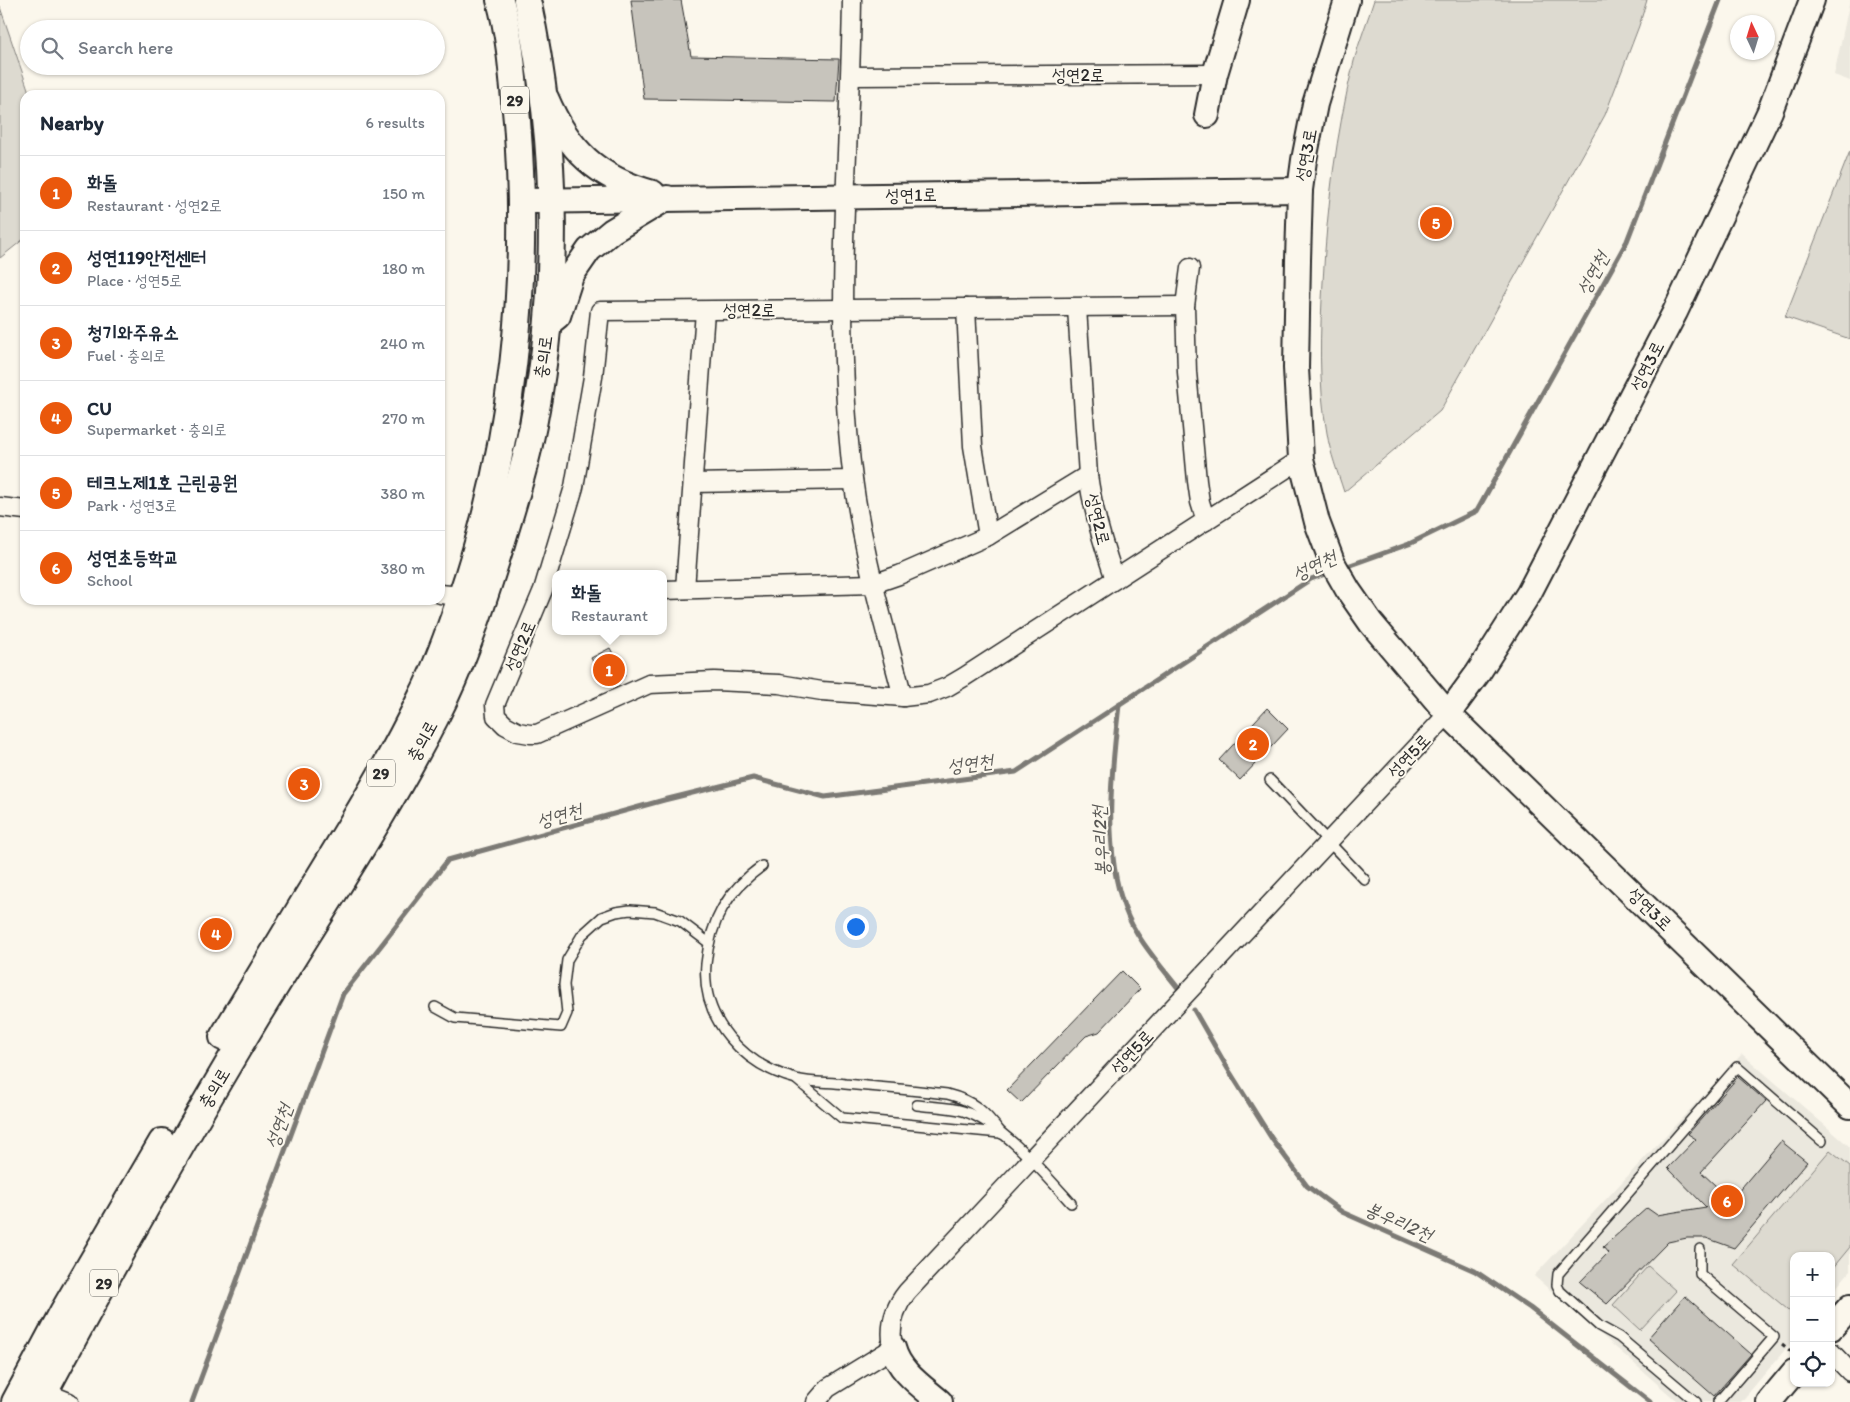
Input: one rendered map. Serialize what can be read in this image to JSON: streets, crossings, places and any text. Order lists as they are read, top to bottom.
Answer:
{
  "streets": {
    "main road": ["29", "충의로"],
    "street": [
      "성연2로",
      "성연3로",
      "성연1로",
      "성연5로"
    ]
  },
  "crossings": [
    ["성연2로", "성연3로"],
    ["성연3로", "성연1로"],
    ["성연3로", "성연5로"],
    ["성연1로", "충의로"]
  ],
  "water": ["성연천", "봉우리2천"],
  "north": "top",
  "page": {
    "search": "Search here",
    "heading": ["Nearby", "6 results"],
    "list": [
      {
        "mark": "1",
        "name": "화돌",
        "note": "Restaurant · 성연2로",
        "value": "150 m"
      },
      {
        "mark": "2",
        "name": "성연119안전센터",
        "note": "Place · 성연5로",
        "value": "180 m"
      },
      {
        "mark": "3",
        "name": "청기와주유소",
        "note": "Fuel · 충의로",
        "value": "240 m"
      },
      {
        "mark": "4",
        "name": "CU",
        "note": "Supermarket · 충의로",
        "value": "270 m"
      },
      {
        "mark": "5",
        "name": "테크노제1호 근린공원",
        "note": "Park · 성연3로",
        "value": "380 m"
      },
      {
        "mark": "6",
        "name": "성연초등학교",
        "note": "School",
        "value": "380 m"
      }
    ],
    "pins": [
      "5",
      "1",
      "2",
      "3",
      "4",
      "6"
    ],
    "popup": ["화돌", "Restaurant"],
    "map_buttons": ["+", "−"]
  }
}
